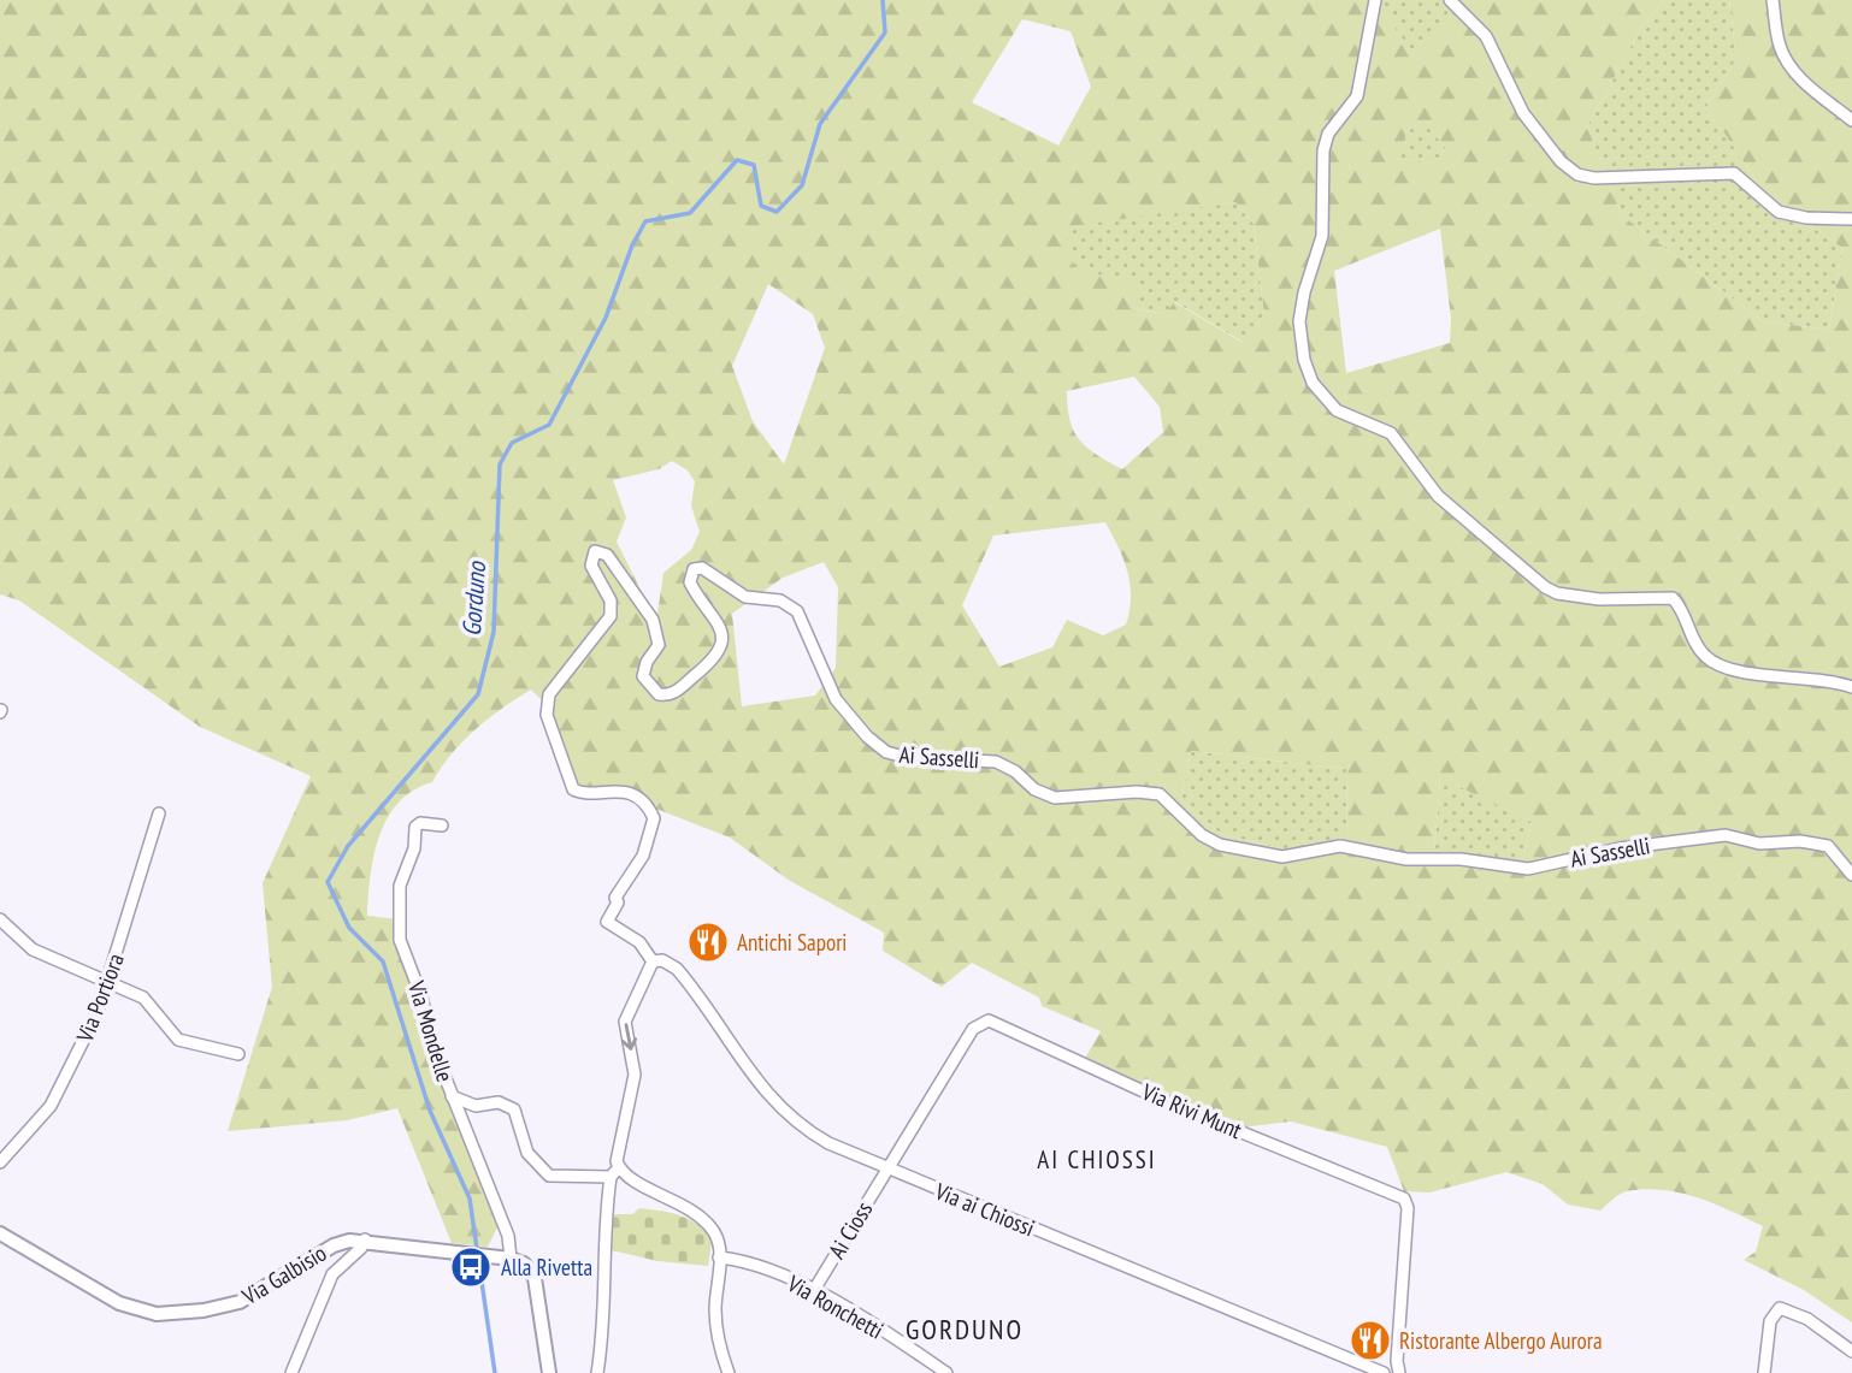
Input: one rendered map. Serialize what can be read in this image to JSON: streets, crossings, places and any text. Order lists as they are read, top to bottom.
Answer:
{
  "streets": {
    "street": [
      "Ai Sasselli",
      "Via Portiora",
      "Via Mondelle",
      "Via Rivi Munt",
      "Via ai Chiossi",
      "Ai Cioss",
      "Via Galbisio",
      "Via Ronchetti"
    ]
  },
  "crossings": [
    ["Ai Sasselli", "Via ai Chiossi"],
    ["Via Mondelle", "Via Galbisio"],
    ["Via Rivi Munt", "Via ai Chiossi"],
    ["Via Rivi Munt", "Ai Cioss"],
    ["Via ai Chiossi", "Ai Cioss"],
    ["Ai Cioss", "Via Ronchetti"]
  ],
  "districts": ["AI CHIOSSI", "GORDUNO"],
  "water": ["Gorduno"],
  "places": {
    "restaurant": ["Antichi Sapori", "Ristorante Albergo Aurora"],
    "bus stop": ["Alla Rivetta"]
  }
}
